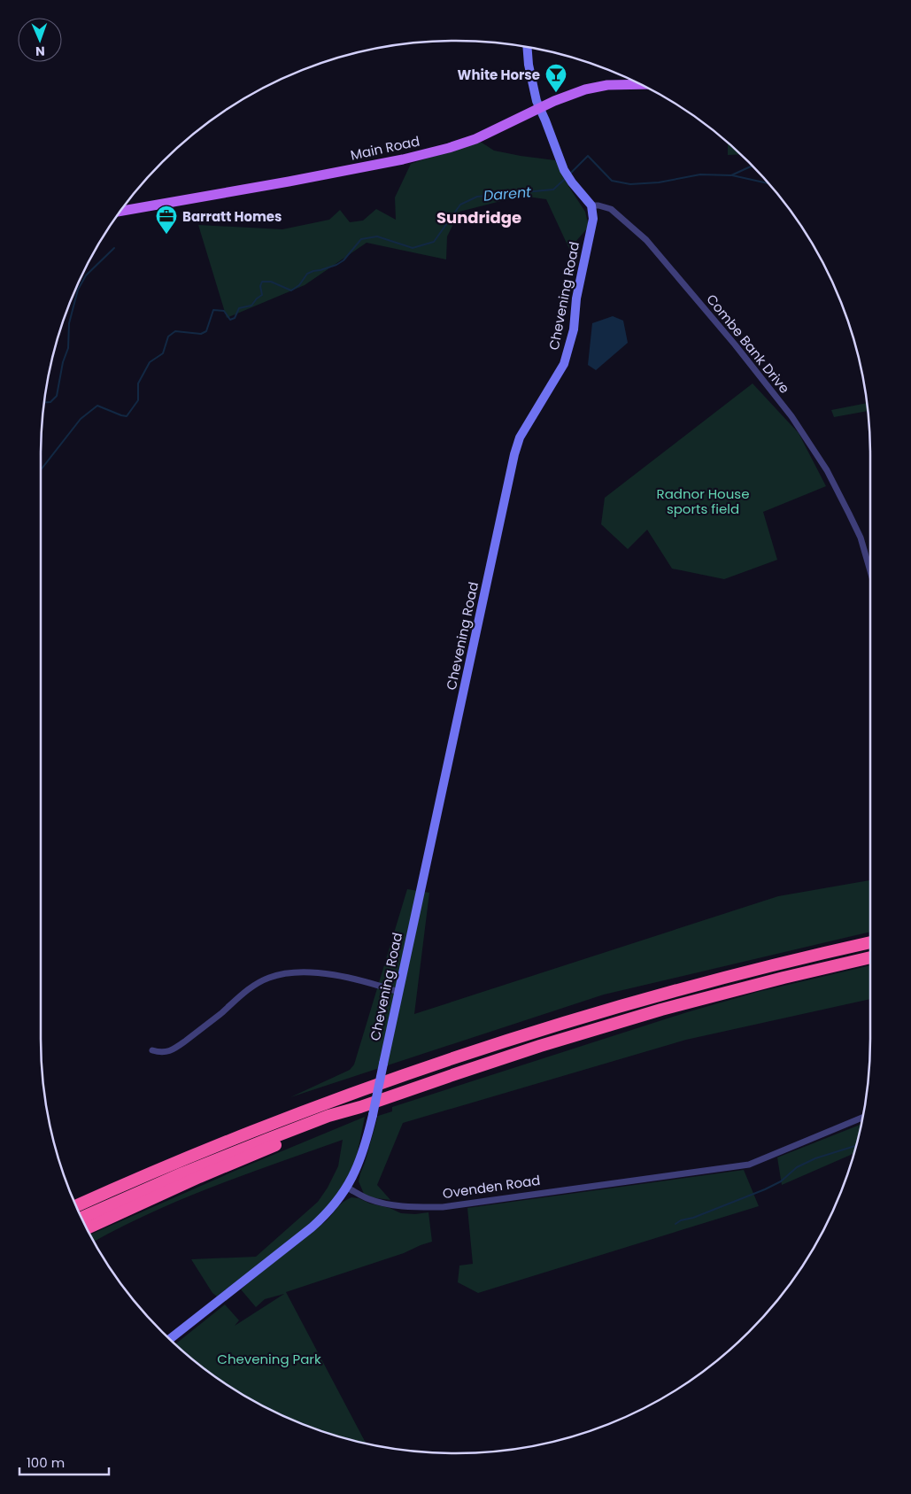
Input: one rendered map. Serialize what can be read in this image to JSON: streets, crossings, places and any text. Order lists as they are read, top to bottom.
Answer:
{
  "streets": {
    "main road": ["Main Road", "Chevening Road"],
    "street": ["Combe Bank Drive", "Ovenden Road"]
  },
  "crossings": [
    ["Chevening Road", "Combe Bank Drive"],
    ["Chevening Road", "Ovenden Road"]
  ],
  "districts": ["Sundridge"],
  "water": ["Darent"],
  "parks": ["Radnor House sports field", "Chevening Park"],
  "places": {
    "bar": ["White Horse"],
    "office": ["Barratt Homes"]
  },
  "scale_bar": "100 m",
  "north": "bottom"
}
